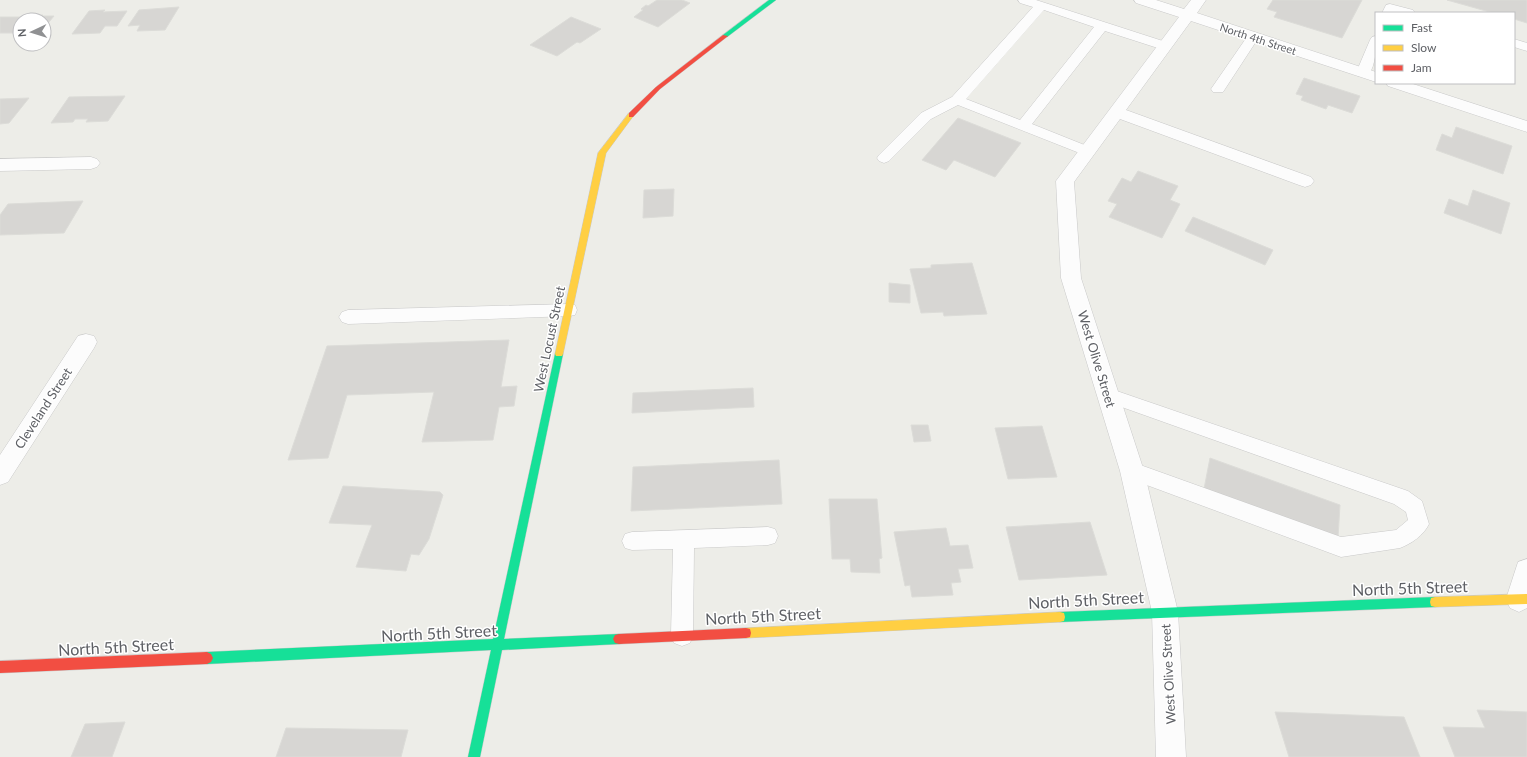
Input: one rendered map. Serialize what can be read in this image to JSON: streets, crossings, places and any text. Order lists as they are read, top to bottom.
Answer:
{
  "streets": {
    "street": [
      "North 4th Street",
      "West Locust Street",
      "West Olive Street",
      "Cleveland Street",
      "North 5th Street"
    ]
  },
  "crossings": [
    ["North 4th Street", "West Olive Street"],
    ["West Locust Street", "North 5th Street"],
    ["West Olive Street", "North 5th Street"]
  ],
  "legend": ["Fast", "Slow", "Jam"],
  "north": "left"
}
